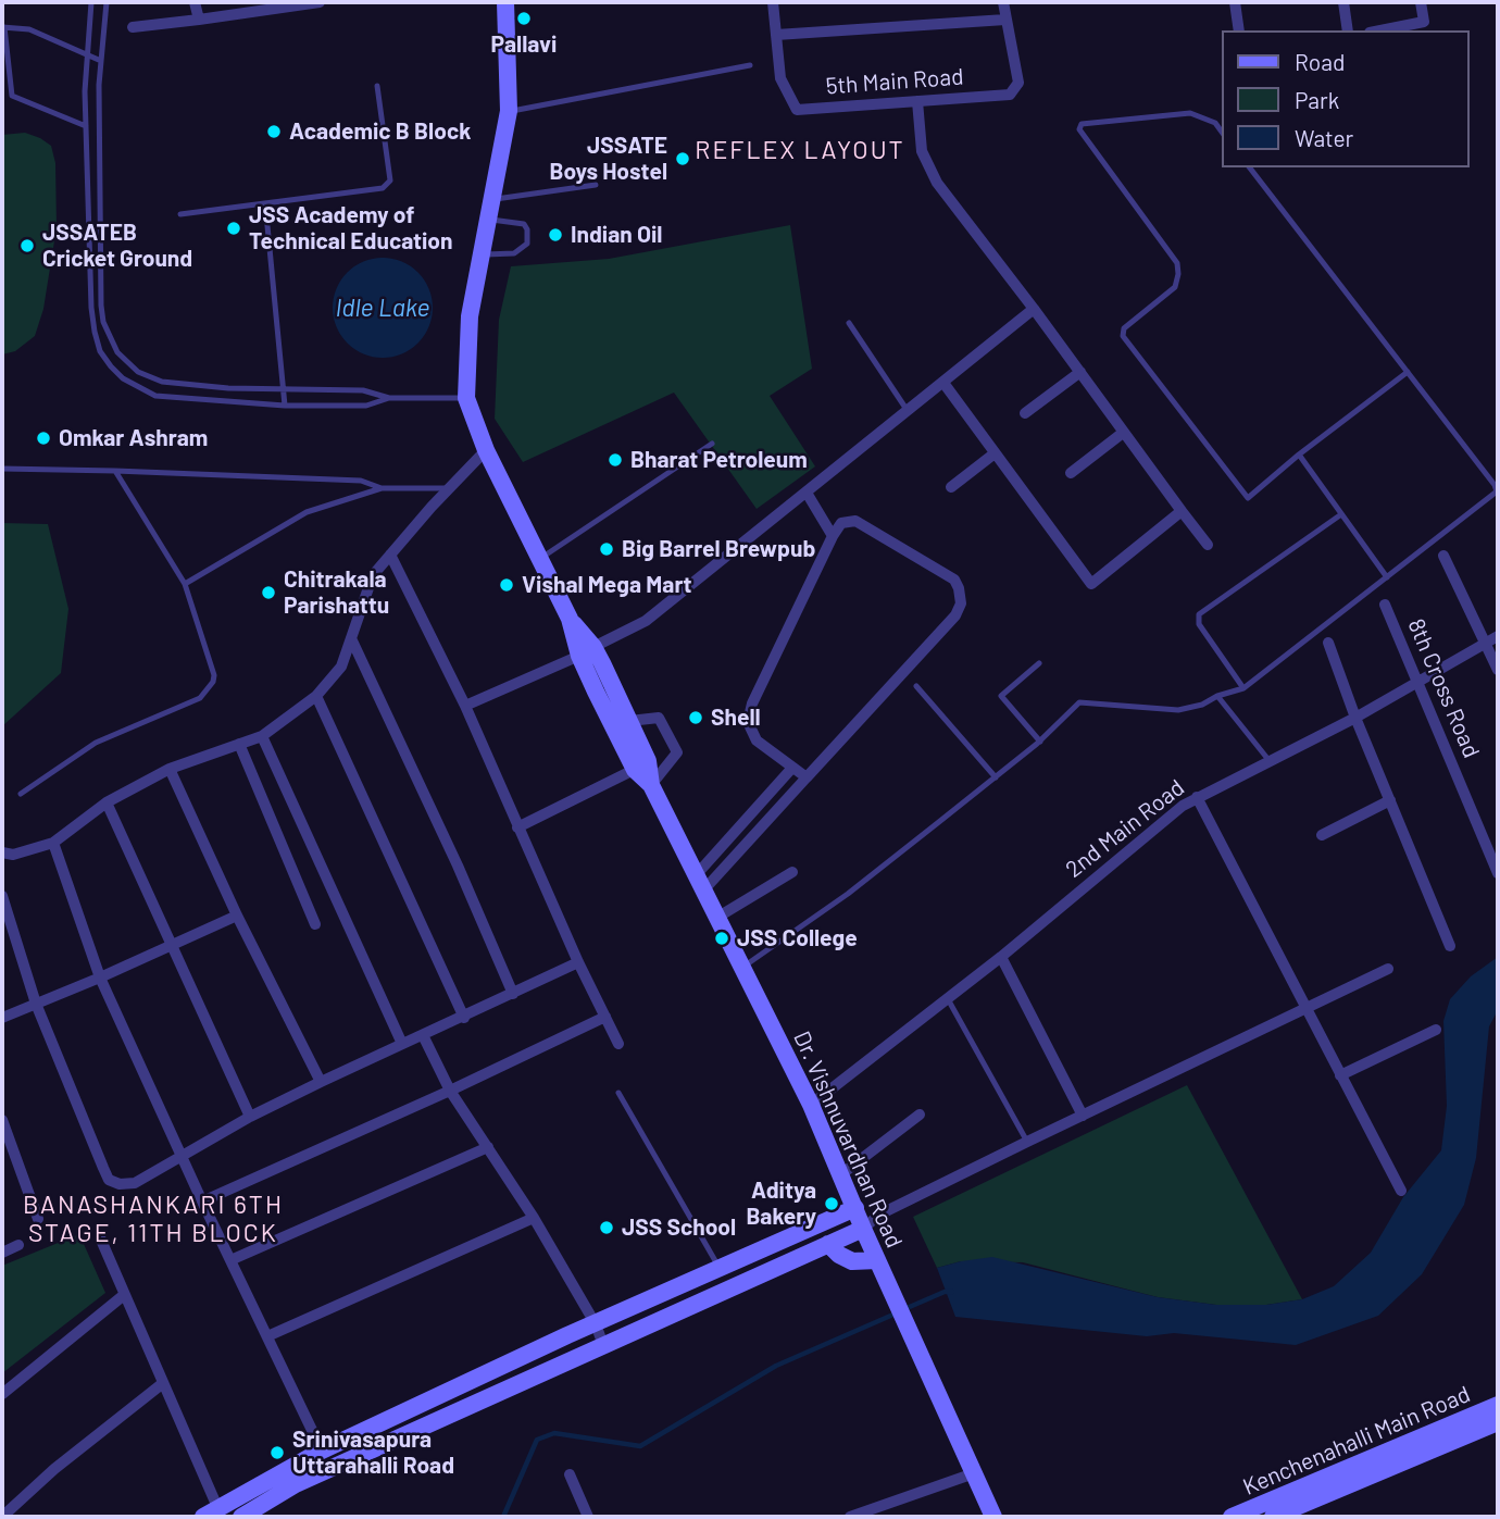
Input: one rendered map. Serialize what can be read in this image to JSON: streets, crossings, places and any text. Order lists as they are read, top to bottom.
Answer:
{
  "streets": {
    "main road": ["Dr. Vishnuvardhan Road", "Kenchenahalli Main Road"],
    "street": ["5th Main Road", "8th Cross Road", "2nd Main Road"]
  },
  "crossings": [
    ["8th Cross Road", "2nd Main Road"],
    ["2nd Main Road", "Dr. Vishnuvardhan Road"]
  ],
  "districts": ["REFLEX LAYOUT", "BANASHANKARI 6TH STAGE, 11TH BLOCK"],
  "water": ["Idle Lake"],
  "places": [
    "Pallavi",
    "Academic B Block",
    "JSSATE Boys Hostel",
    "JSS Academy of Technical Education",
    "Indian Oil",
    "JSSATEB Cricket Ground",
    "Omkar Ashram",
    "Bharat Petroleum",
    "Big Barrel Brewpub",
    "Vishal Mega Mart",
    "Chitrakala Parishattu",
    "Shell",
    "JSS College",
    "Aditya Bakery",
    "JSS School",
    "Srinivasapura Uttarahalli Road"
  ],
  "legend": ["Road", "Park", "Water"]
}
